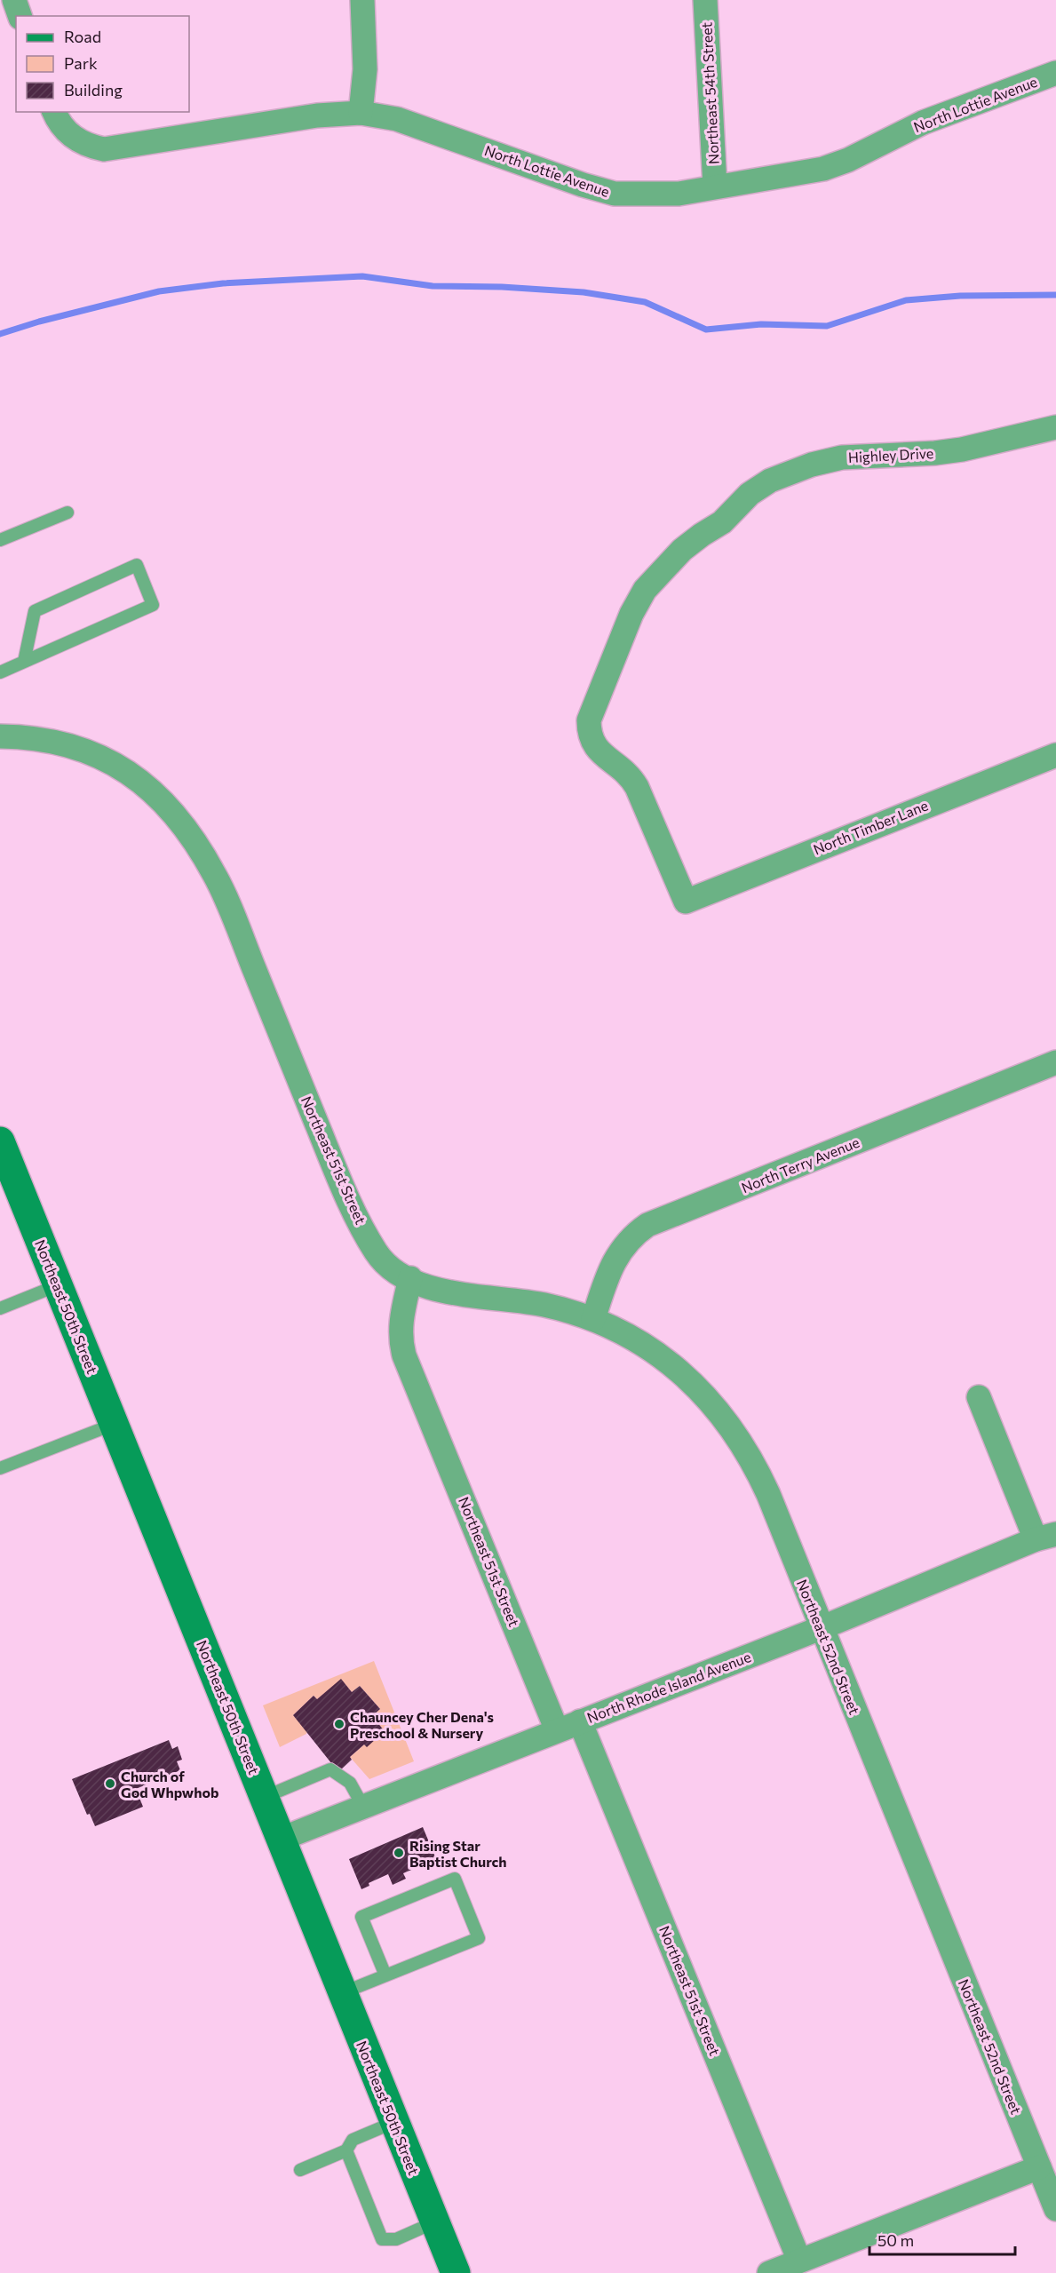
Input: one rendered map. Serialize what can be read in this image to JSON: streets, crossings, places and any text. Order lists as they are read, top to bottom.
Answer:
{
  "streets": {
    "street": [
      "Northeast 54th Street",
      "North Lottie Avenue",
      "Highley Drive",
      "North Timber Lane",
      "Northeast 51st Street",
      "North Terry Avenue",
      "Northeast 50th Street",
      "Northeast 52nd Street",
      "North Rhode Island Avenue"
    ]
  },
  "crossings": [
    ["Northeast 54th Street", "North Lottie Avenue"],
    ["Highley Drive", "North Timber Lane"],
    ["Northeast 51st Street", "Northeast 52nd Street"],
    ["Northeast 51st Street", "North Rhode Island Avenue"],
    ["North Terry Avenue", "Northeast 52nd Street"],
    ["Northeast 50th Street", "North Rhode Island Avenue"],
    ["Northeast 52nd Street", "North Rhode Island Avenue"]
  ],
  "places": ["Chauncey Cher Dena's Preschool & Nursery", "Church of God Whpwhob", "Rising Star Baptist Church"],
  "legend": ["Road", "Park", "Building"],
  "scale_bar": "50 m"
}
